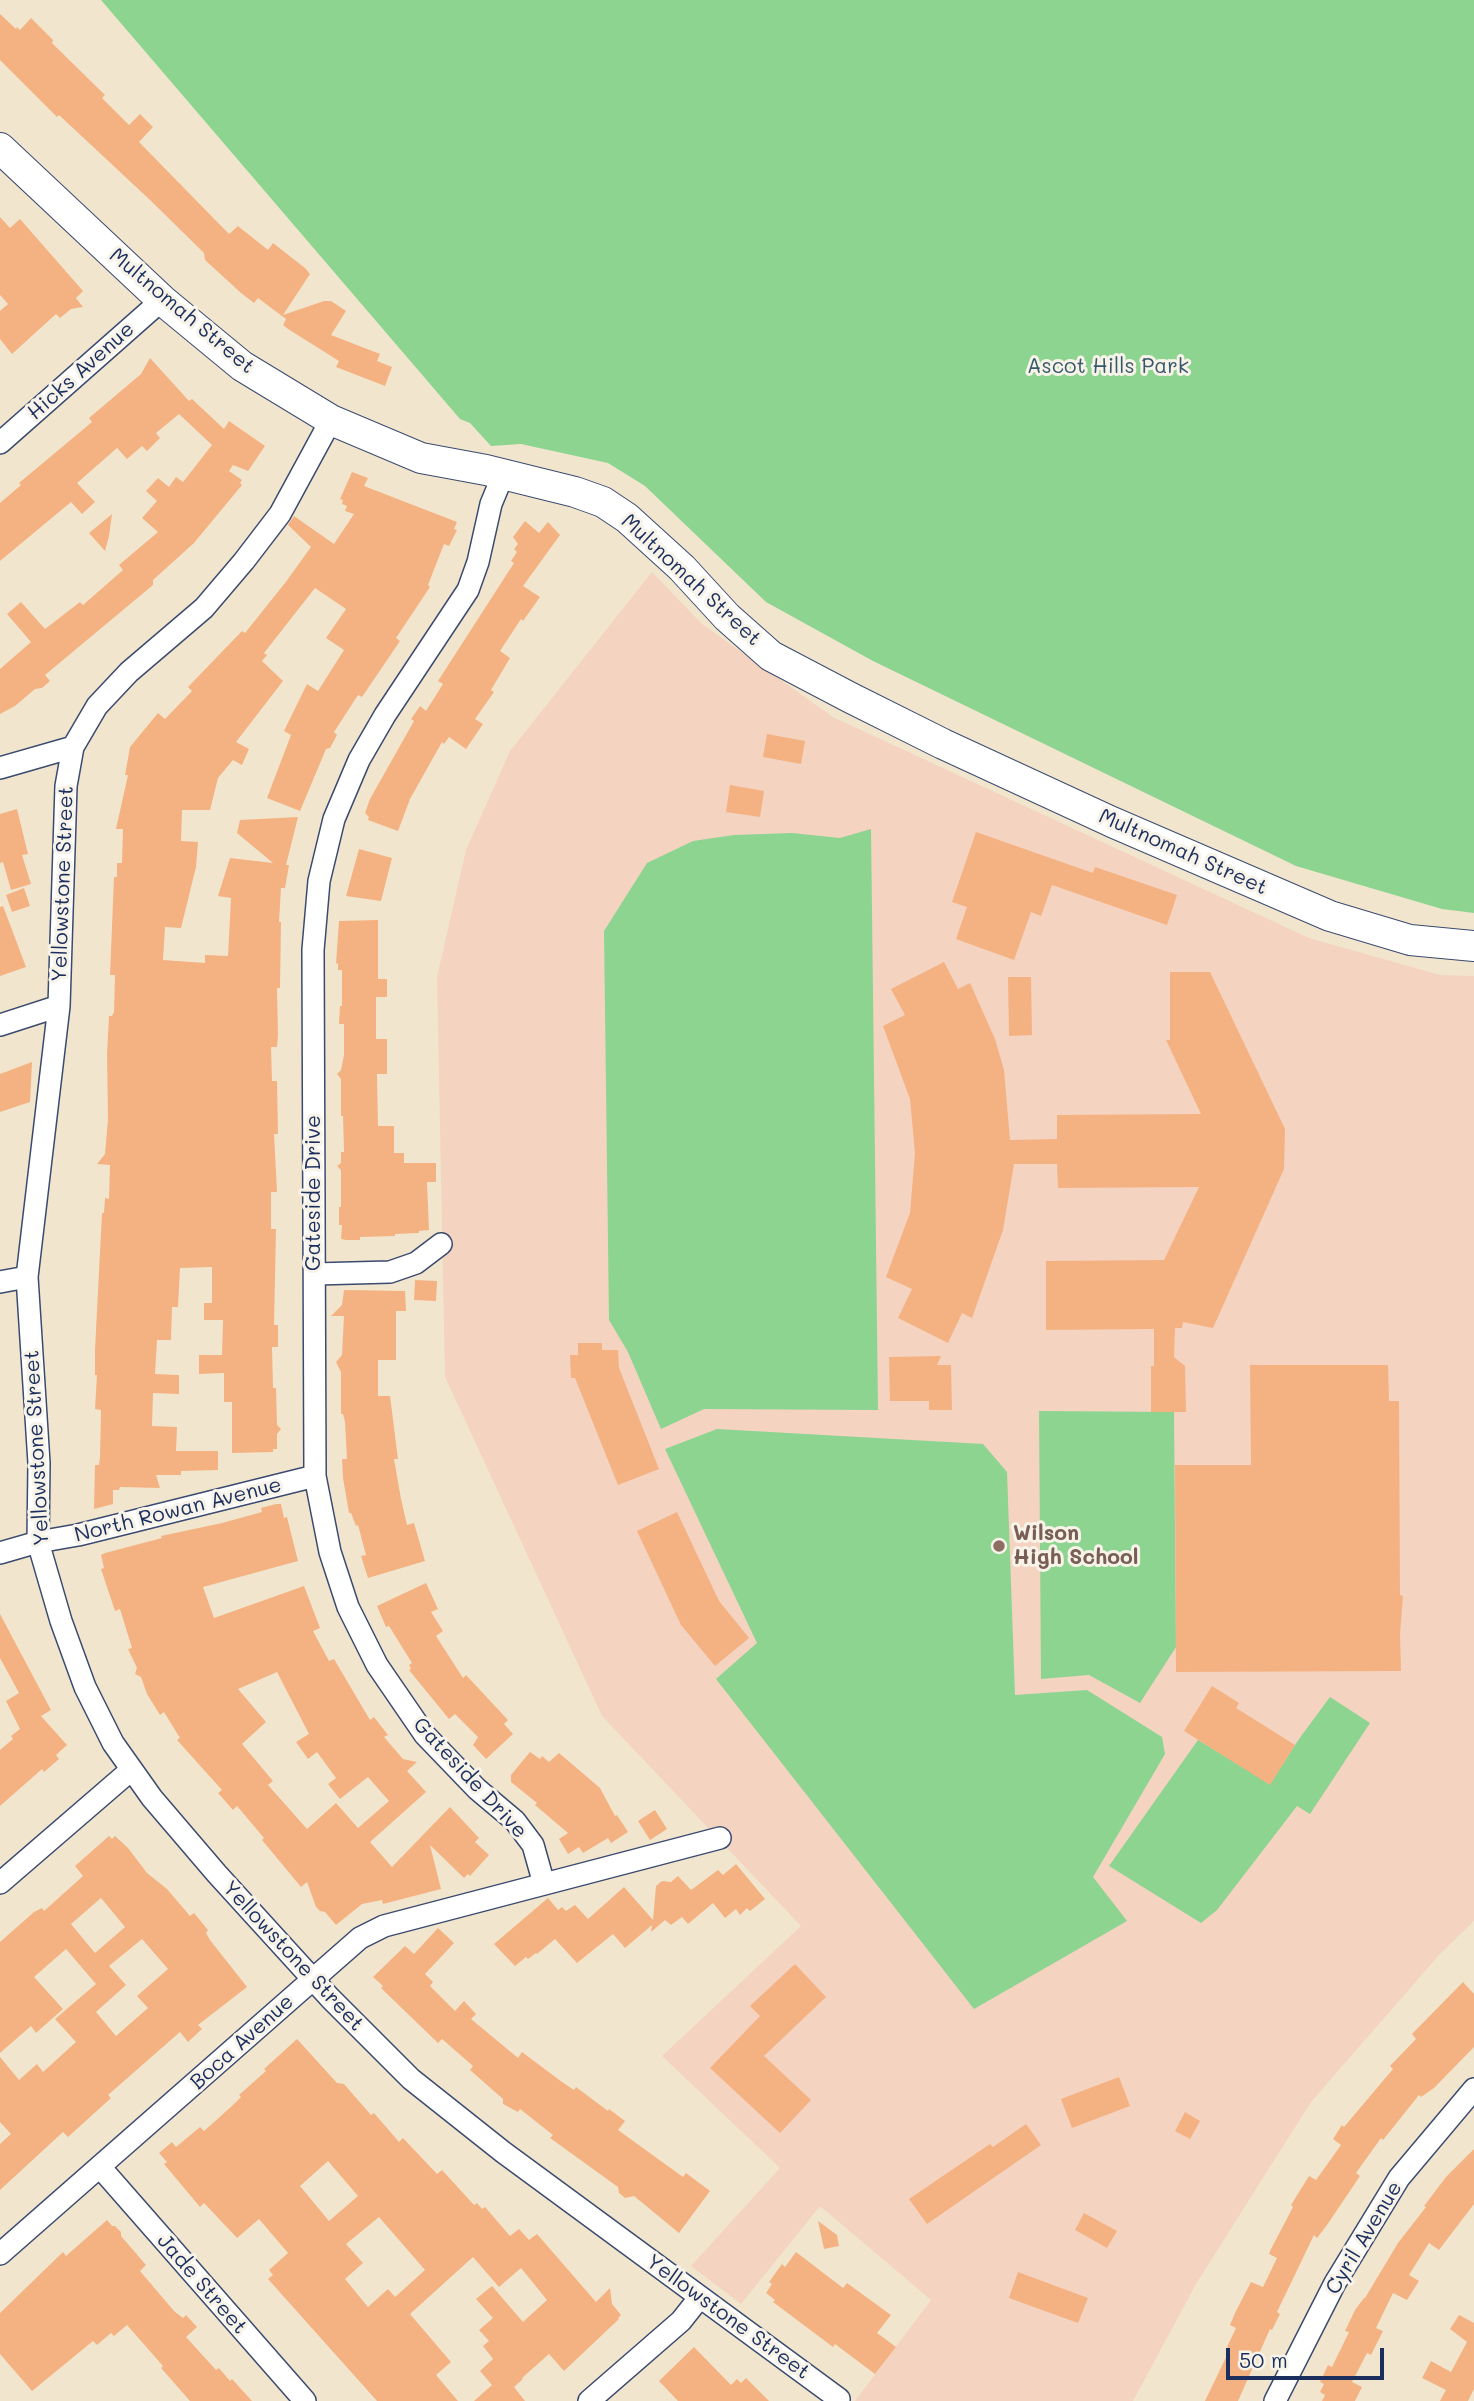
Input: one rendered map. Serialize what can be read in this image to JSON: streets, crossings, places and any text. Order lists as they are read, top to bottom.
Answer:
{
  "streets": {
    "street": [
      "Multnomah Street",
      "Hicks Avenue",
      "Yellowstone Street",
      "Gateside Drive",
      "North Rowan Avenue",
      "Boca Avenue",
      "Cyril Avenue",
      "Jade Street"
    ]
  },
  "crossings": [
    ["Multnomah Street", "Hicks Avenue"],
    ["Multnomah Street", "Yellowstone Street"],
    ["Multnomah Street", "Gateside Drive"],
    ["Yellowstone Street", "North Rowan Avenue"],
    ["Yellowstone Street", "Boca Avenue"],
    ["Gateside Drive", "North Rowan Avenue"],
    ["Gateside Drive", "Boca Avenue"],
    ["Boca Avenue", "Jade Street"]
  ],
  "parks": ["Ascot Hills Park"],
  "places": ["Wilson High School"],
  "scale_bar": "50 m"
}
